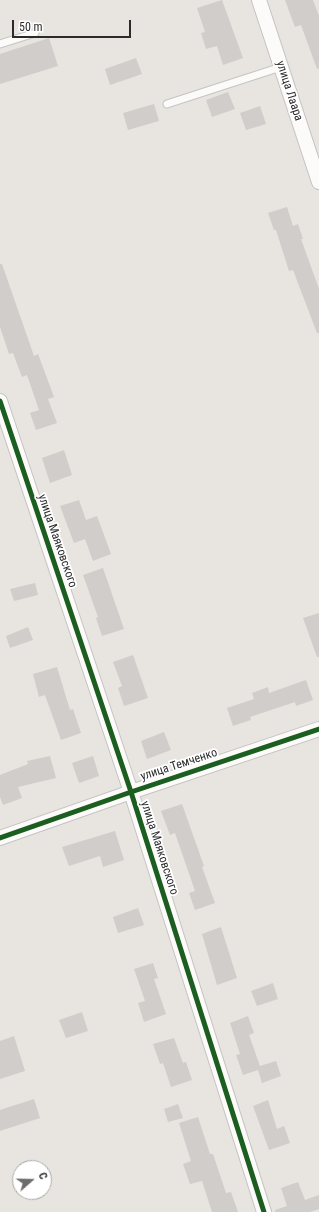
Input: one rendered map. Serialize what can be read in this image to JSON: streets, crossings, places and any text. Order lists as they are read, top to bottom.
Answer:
{
  "streets": {
    "street": ["улица Лаара", "улица Маяковского", "улица Темченко"]
  },
  "crossings": [
    ["улица Маяковского", "улица Темченко"]
  ],
  "scale_bar": "50 m",
  "north": "right"
}
